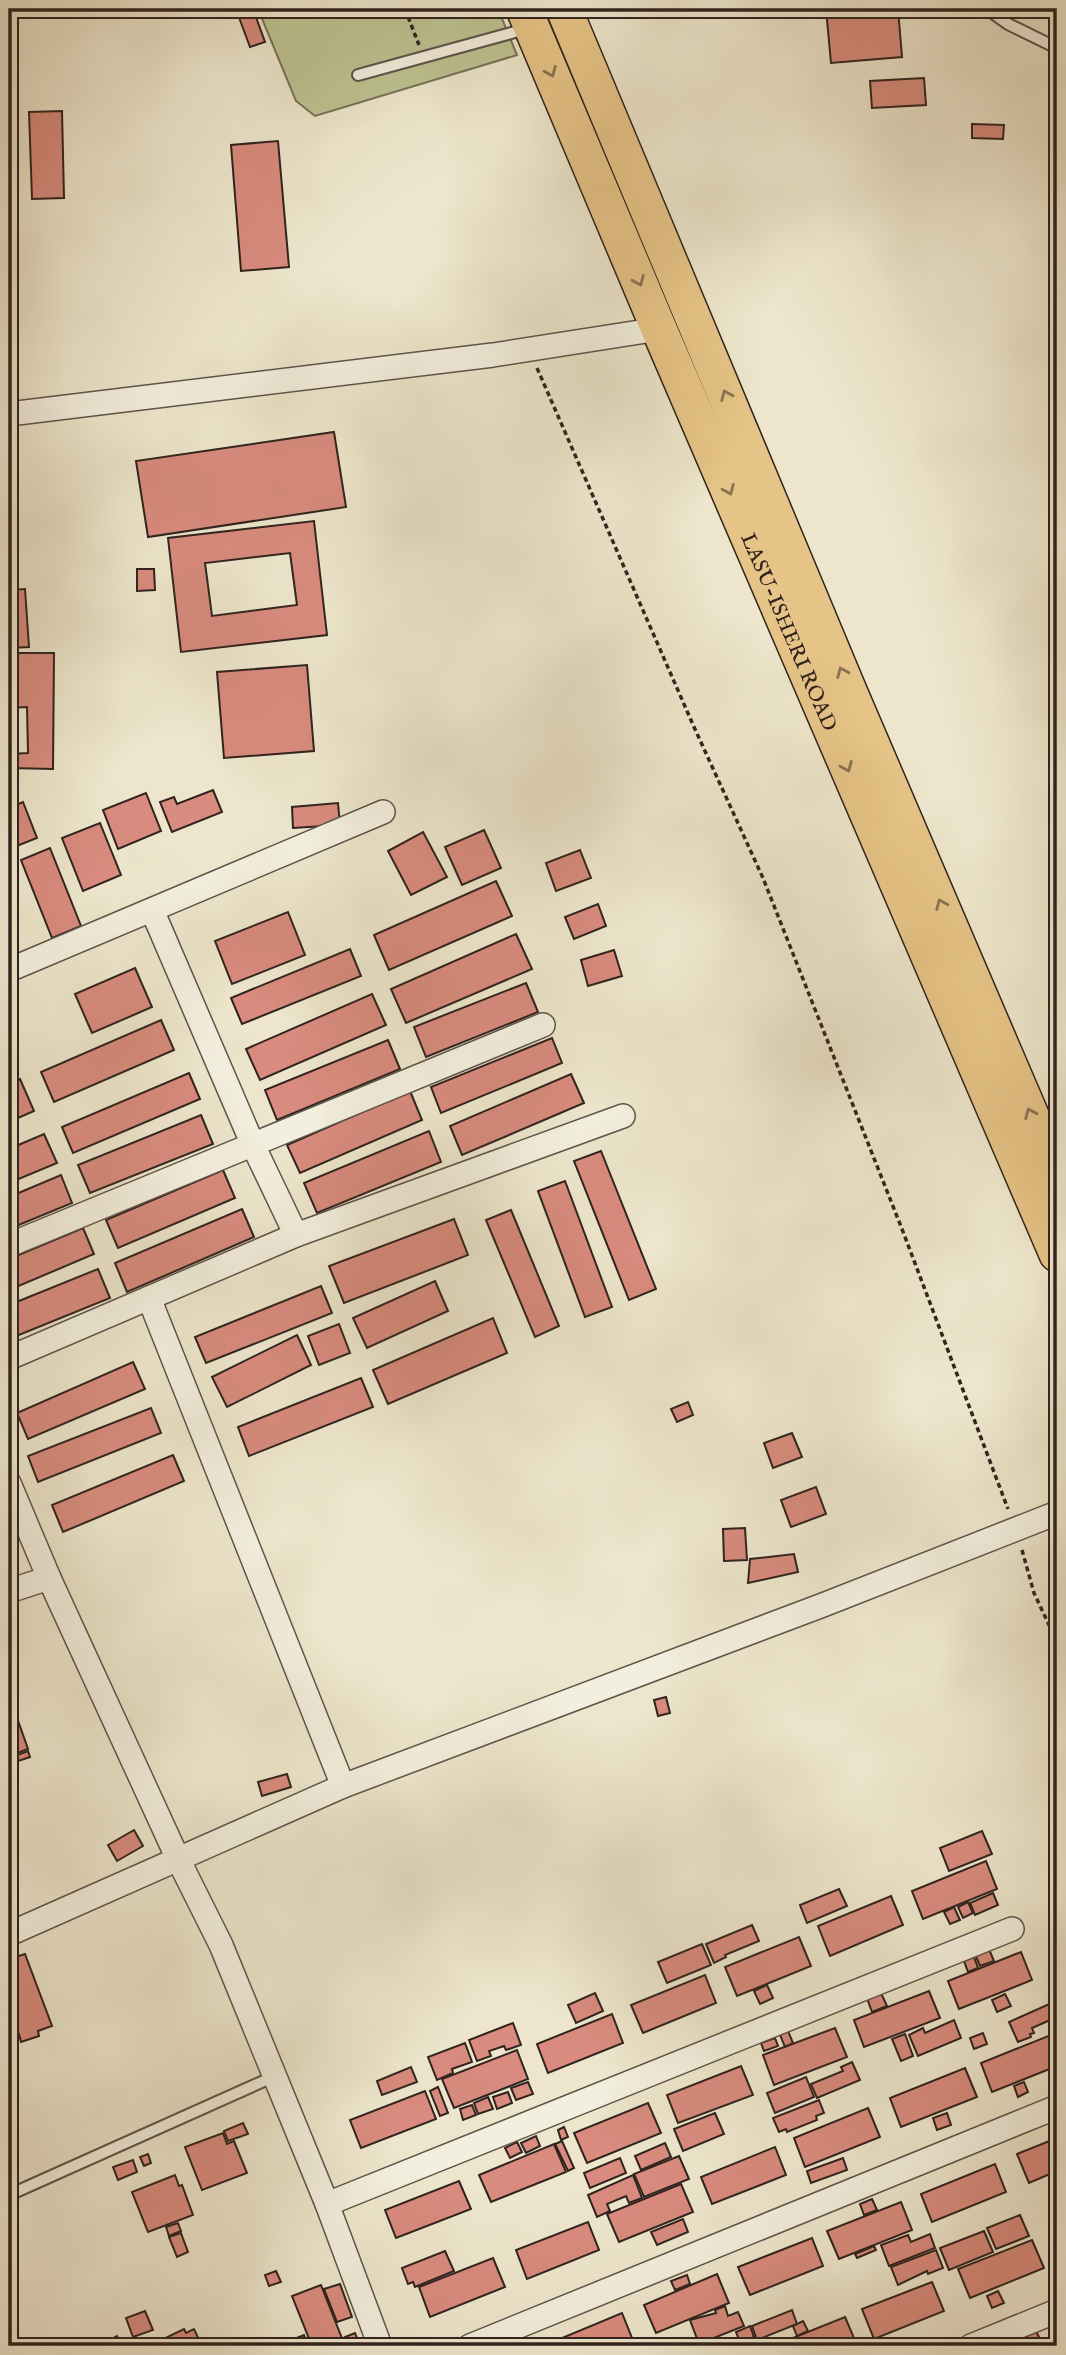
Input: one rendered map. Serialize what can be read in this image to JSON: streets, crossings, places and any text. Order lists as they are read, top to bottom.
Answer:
{
  "streets": {
    "main road": ["LASU-ISHERI ROAD"]
  }
}
